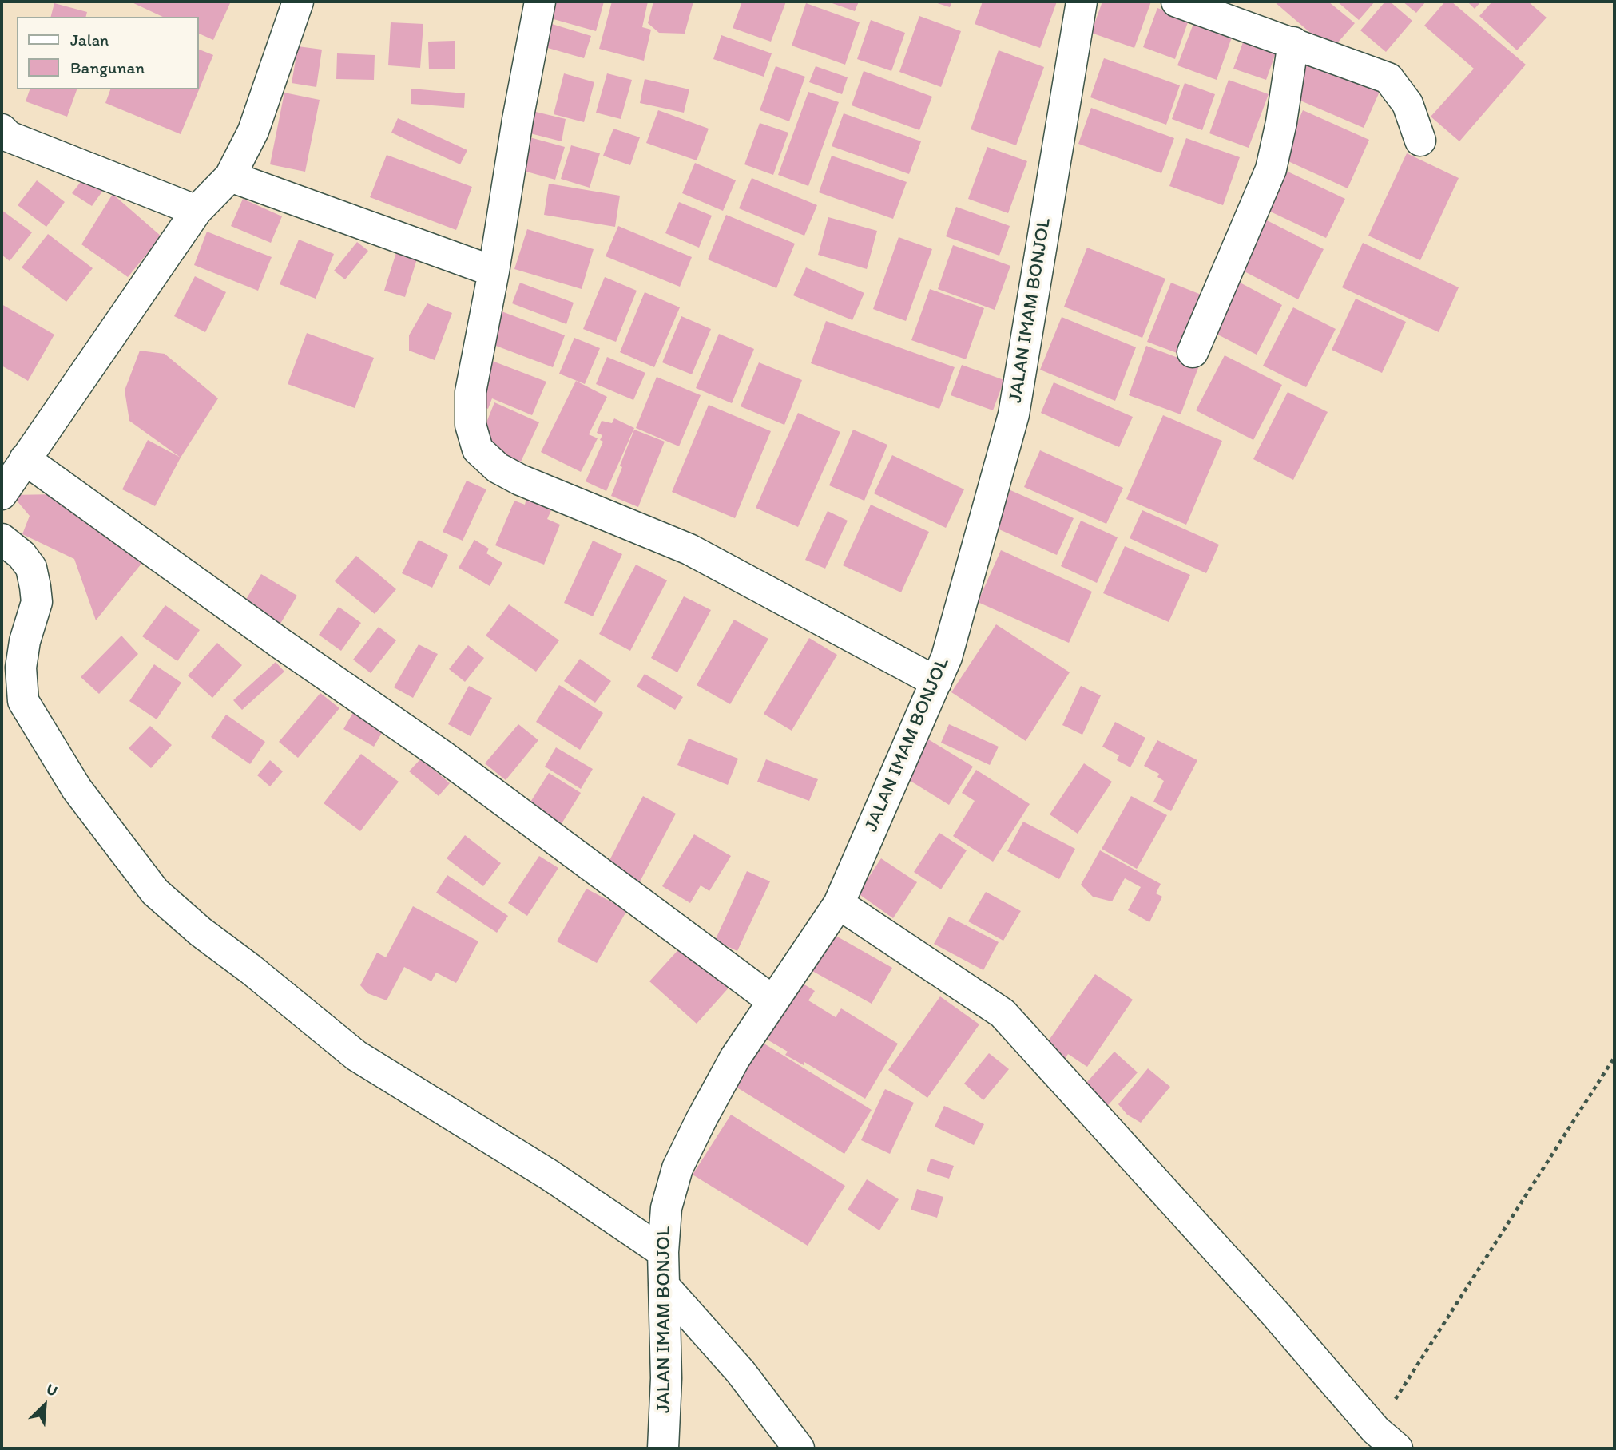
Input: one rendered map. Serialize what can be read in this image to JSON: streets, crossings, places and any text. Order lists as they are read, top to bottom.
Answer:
{
  "streets": {
    "street": ["JALAN IMAM BONJOL"]
  },
  "legend": ["Jalan", "Bangunan"],
  "north": "top right"
}
